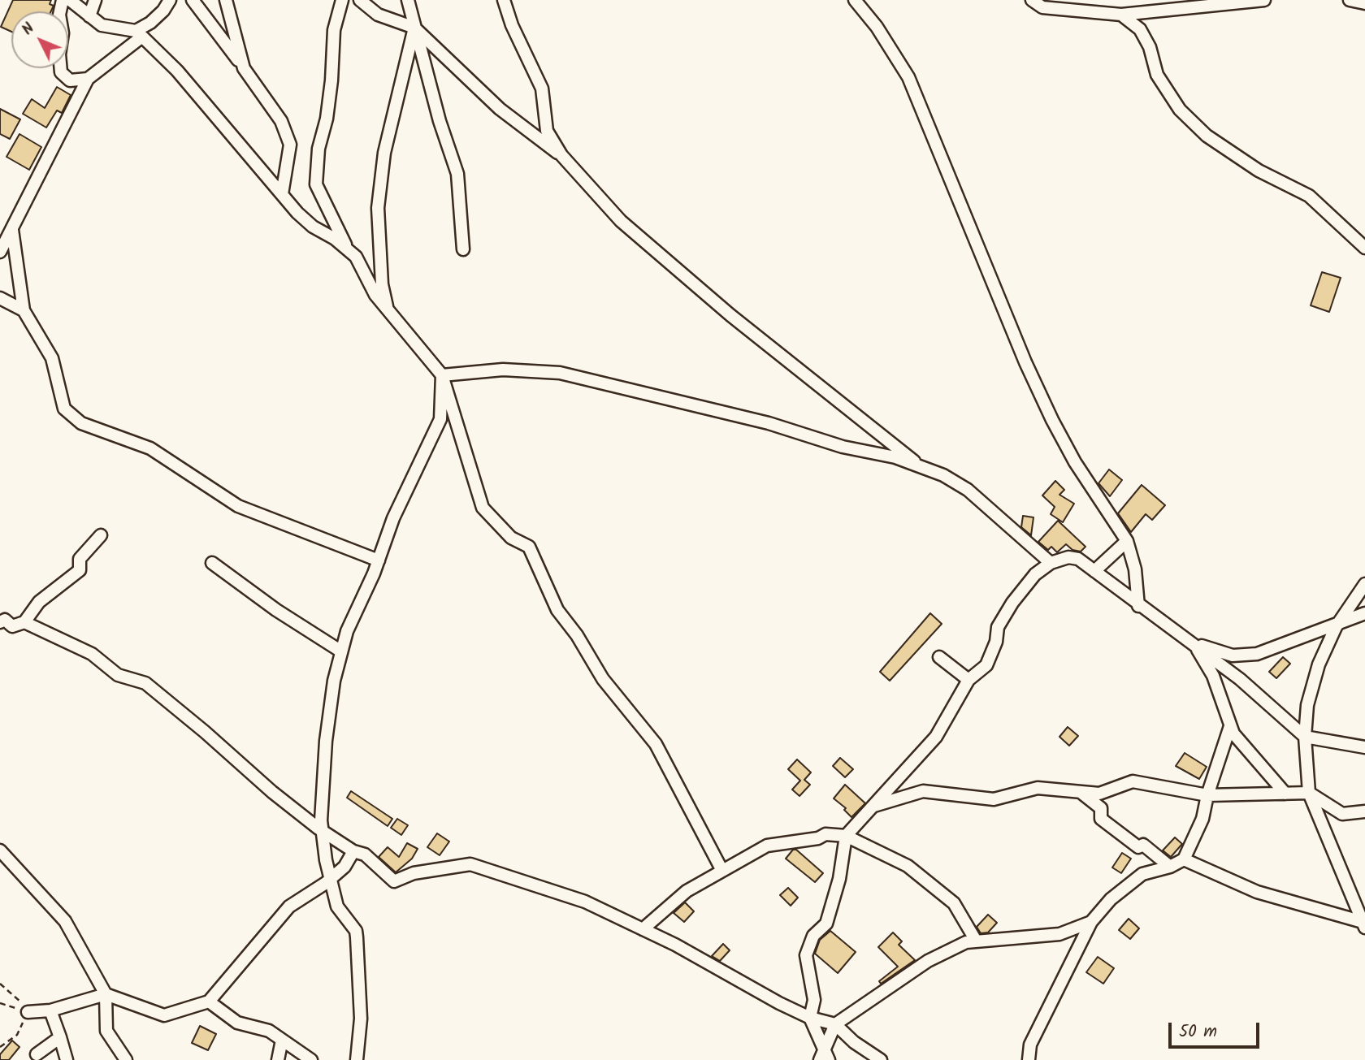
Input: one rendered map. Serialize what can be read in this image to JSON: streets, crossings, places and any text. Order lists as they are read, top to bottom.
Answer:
{
  "scale_bar": "50 m",
  "north": "top left"
}
